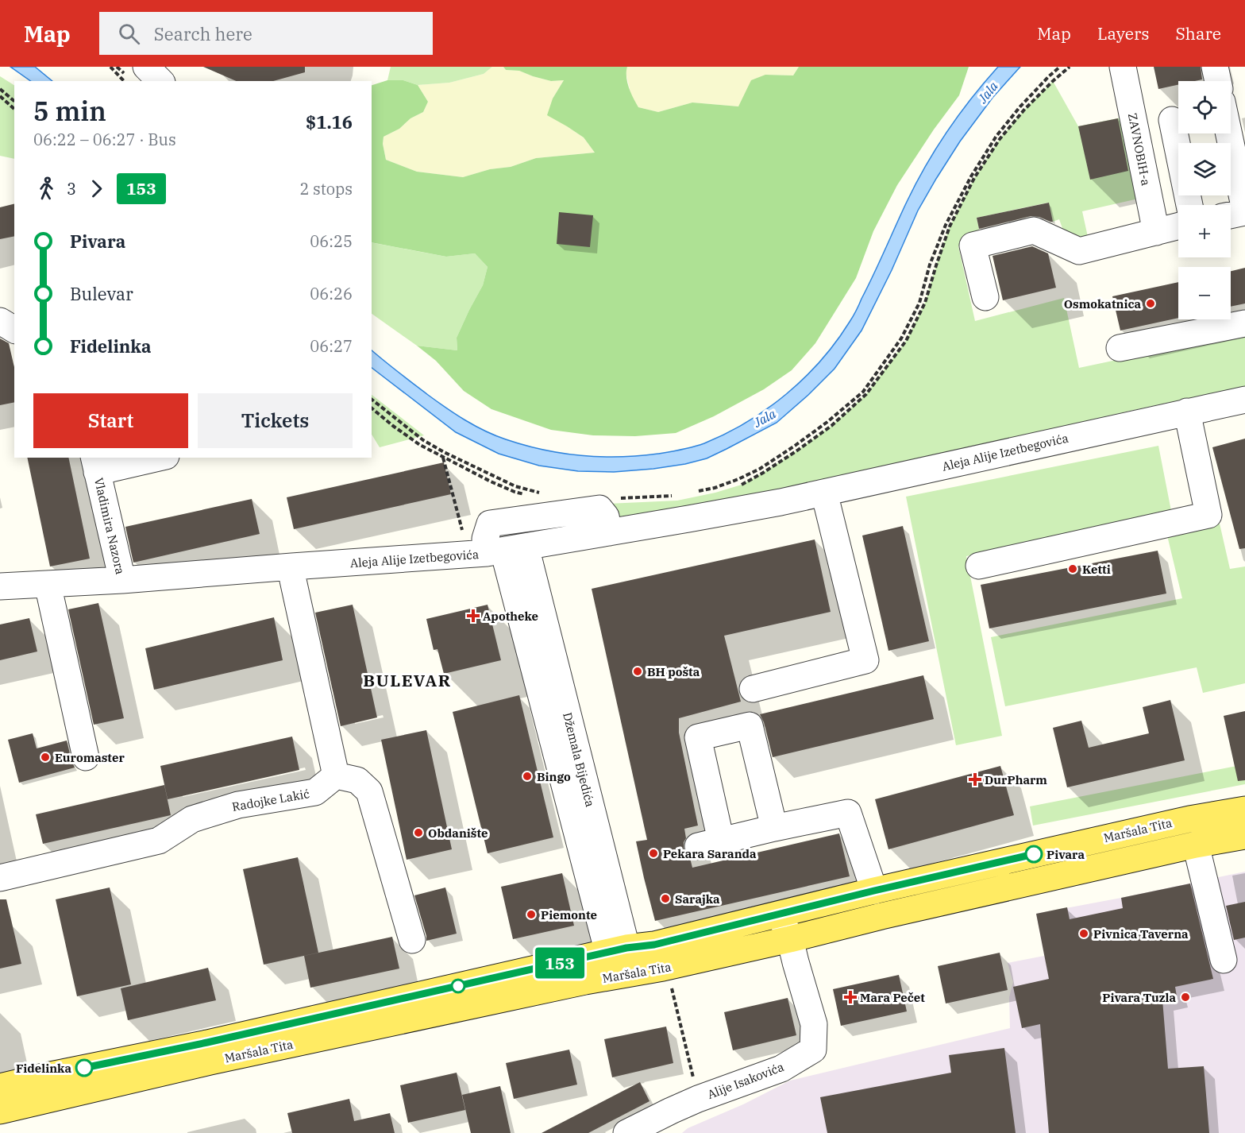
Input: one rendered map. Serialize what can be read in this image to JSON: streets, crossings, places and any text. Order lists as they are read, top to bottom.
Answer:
{
  "streets": {
    "main road": ["Maršala Tita"],
    "street": [
      "ZAVNOBIH-a",
      "Aleja Alije Izetbegovića",
      "Vladimira Nazora",
      "Džemala Bijedića",
      "Radojke Lakić",
      "Alije Isakovića"
    ]
  },
  "crossings": [
    ["Aleja Alije Izetbegovića", "Vladimira Nazora"],
    ["Aleja Alije Izetbegovića", "Džemala Bijedića"],
    ["Džemala Bijedića", "Maršala Tita"],
    ["Maršala Tita", "Alije Isakovića"]
  ],
  "districts": ["BULEVAR"],
  "water": ["Jala"],
  "places": {
    "other": [
      "Osmokatnica",
      "Ketti",
      "BH pošta",
      "Euromaster",
      "Bingo",
      "Obdanište",
      "Pekara Saranda",
      "Pivara",
      "Sarajka",
      "Piemonte",
      "Pivnica Taverna",
      "Pivara Tuzla",
      "Fidelinka"
    ],
    "health": ["Apotheke", "DurPharm", "Mara Pečet"]
  },
  "lines": ["bus line 153"],
  "page": {
    "header": "Map",
    "search": "Search here",
    "nav": ["Map", "Layers", "Share"],
    "on_map": "153",
    "map_buttons": ["+", "−"],
    "heading": ["5 min", "06:22 – 06:27 · Bus", "$1.16"],
    "legs": ["3", "153", "2 stops"],
    "list": [
      {
        "name": "Pivara",
        "value": "06:25"
      },
      {
        "name": "Bulevar",
        "value": "06:26"
      },
      {
        "name": "Fidelinka",
        "value": "06:27"
      }
    ],
    "buttons": ["Start", "Tickets"]
  }
}
